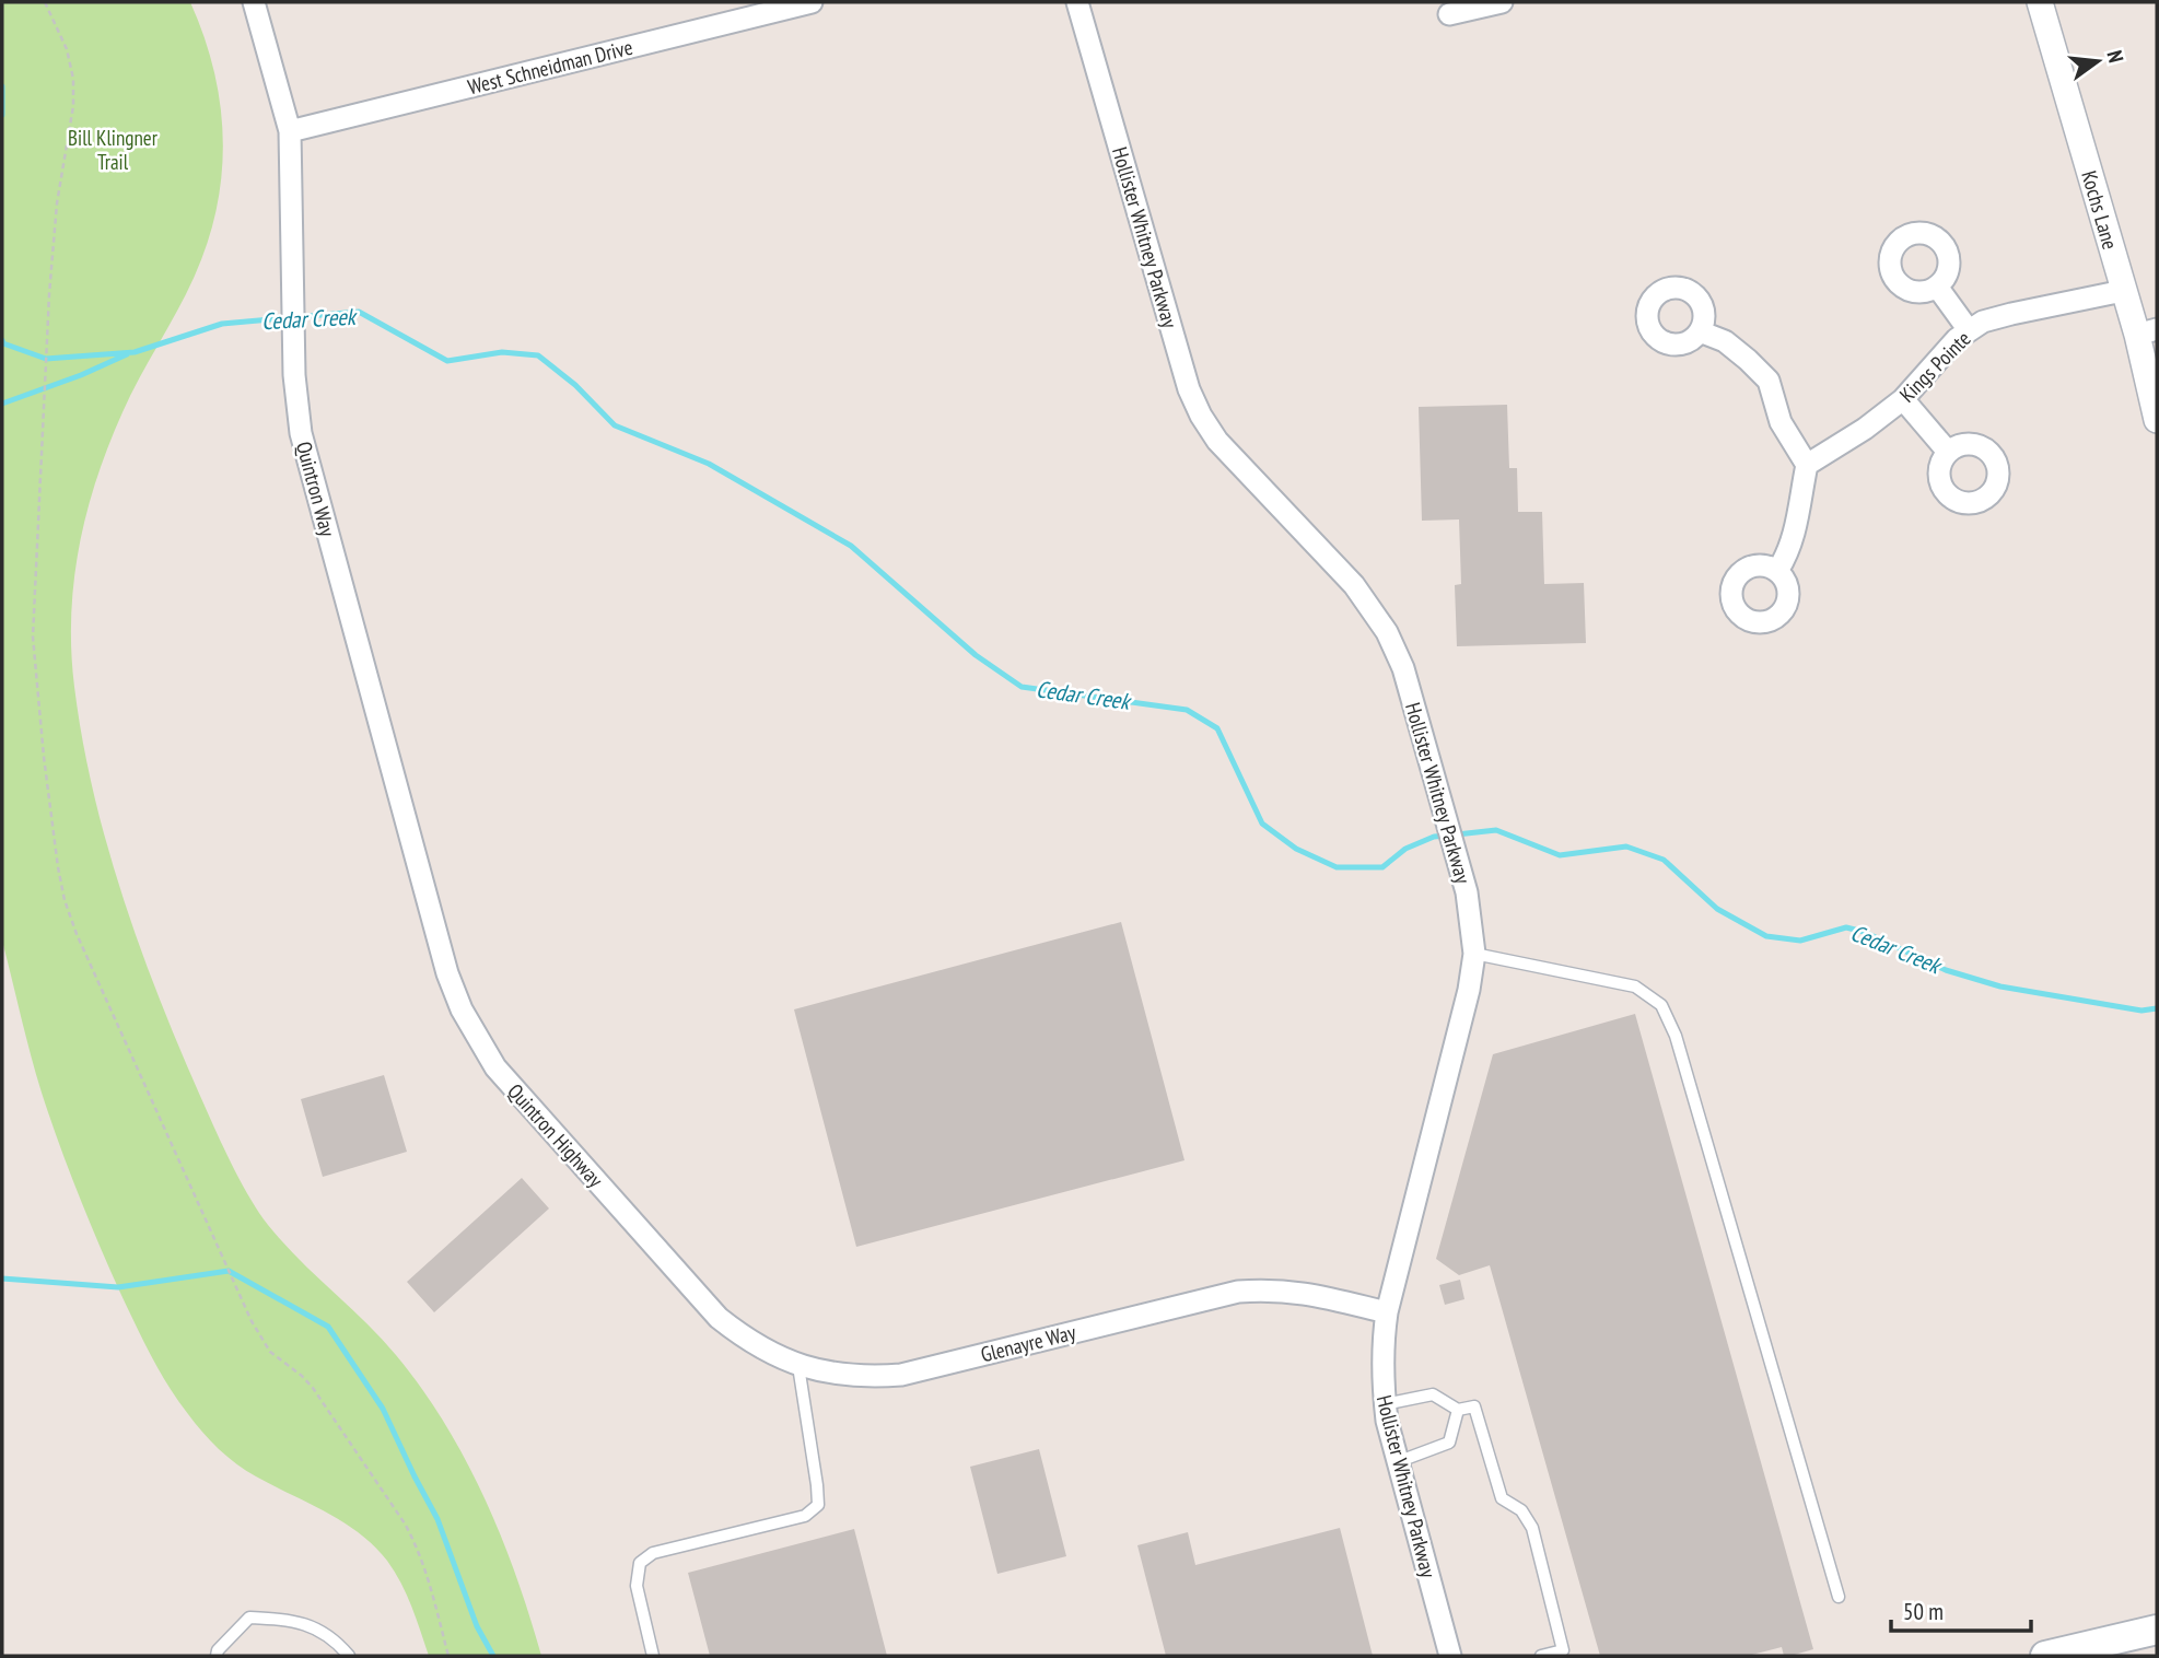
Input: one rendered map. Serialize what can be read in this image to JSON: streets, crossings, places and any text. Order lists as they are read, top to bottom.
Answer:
{
  "streets": {
    "street": [
      "West Schneidman Drive",
      "Kochs Lane",
      "Hollister Whitney Parkway",
      "Kings Pointe",
      "Quintron Way",
      "Quintron Highway",
      "Glenayre Way"
    ]
  },
  "crossings": [
    ["West Schneidman Drive", "Quintron Way"],
    ["Kochs Lane", "Kings Pointe"],
    ["Hollister Whitney Parkway", "Glenayre Way"],
    ["Quintron Way", "Quintron Highway"],
    ["Quintron Highway", "Glenayre Way"]
  ],
  "water": ["Cedar Creek"],
  "parks": ["Bill Klingner Trail"],
  "scale_bar": "50 m",
  "north": "right"
}
